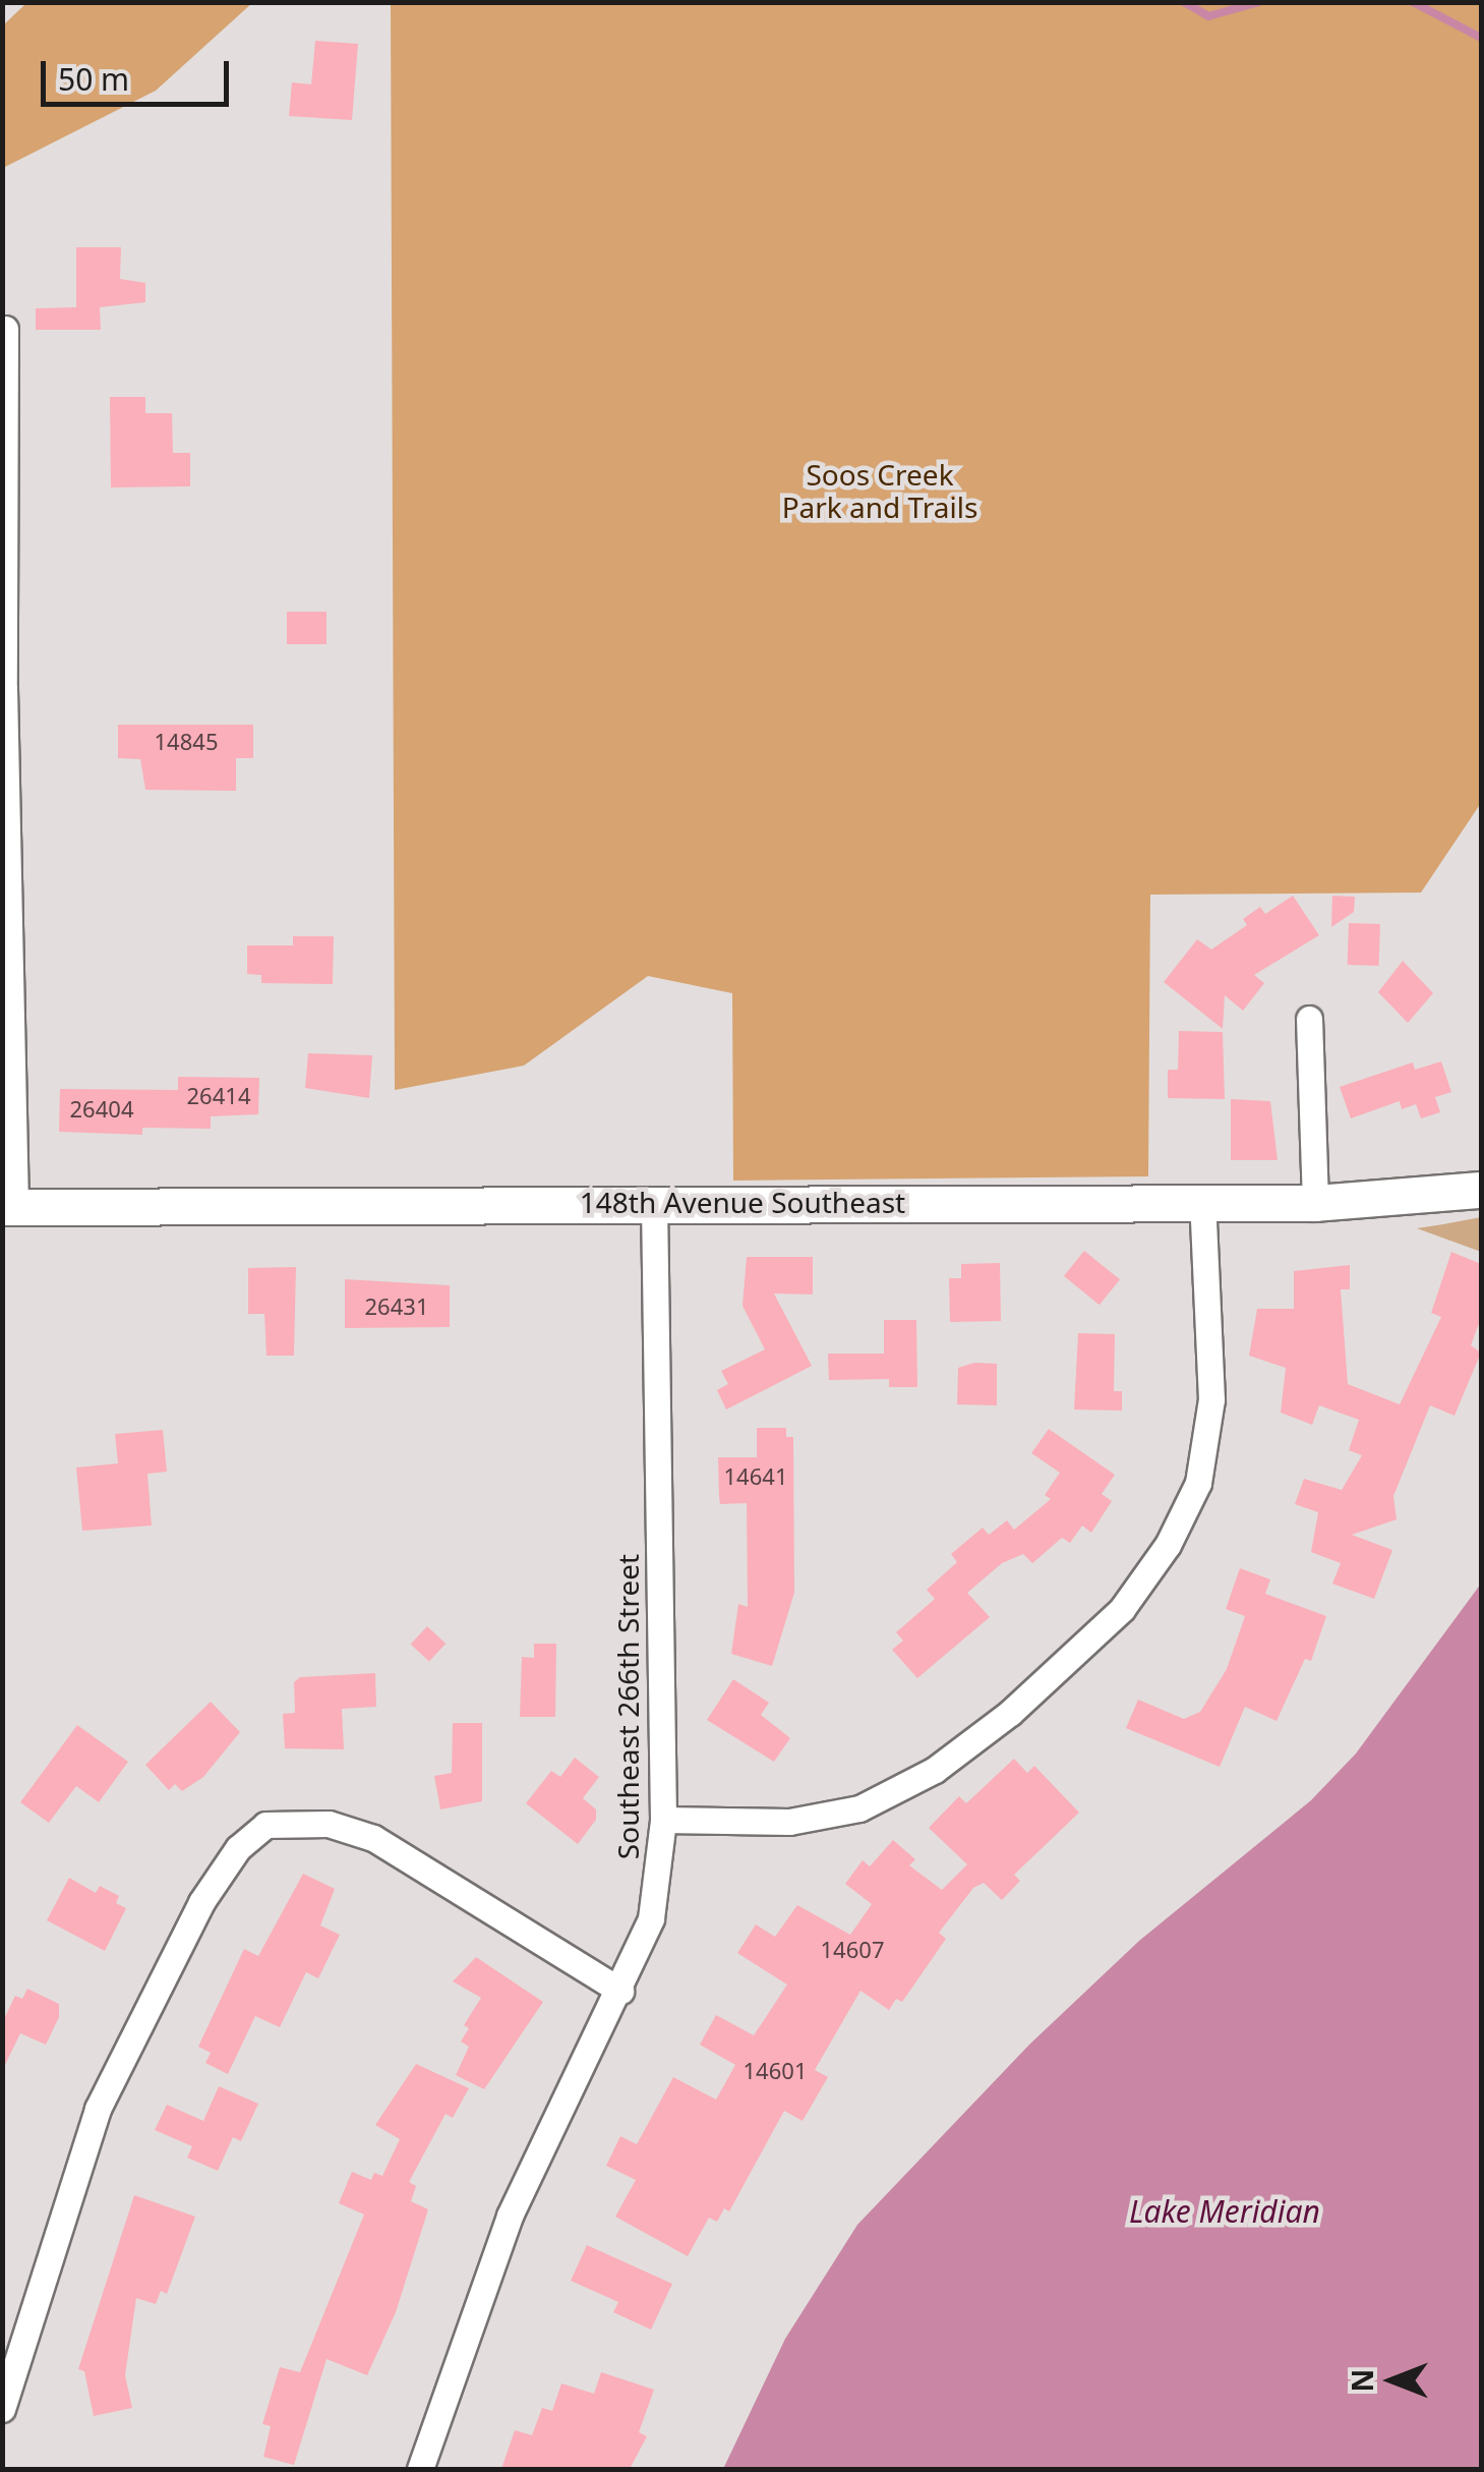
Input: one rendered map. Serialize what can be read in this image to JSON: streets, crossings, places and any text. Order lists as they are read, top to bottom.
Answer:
{
  "streets": {
    "street": ["148th Avenue Southeast", "Southeast 266th Street"]
  },
  "crossings": [
    ["148th Avenue Southeast", "Southeast 266th Street"]
  ],
  "water": ["Lake Meridian"],
  "parks": ["Soos Creek Park and Trails"],
  "house_numbers": [
    "14845",
    "26414",
    "26404",
    "26431",
    "14641",
    "14607",
    "14601"
  ],
  "scale_bar": "50 m",
  "north": "left"
}
